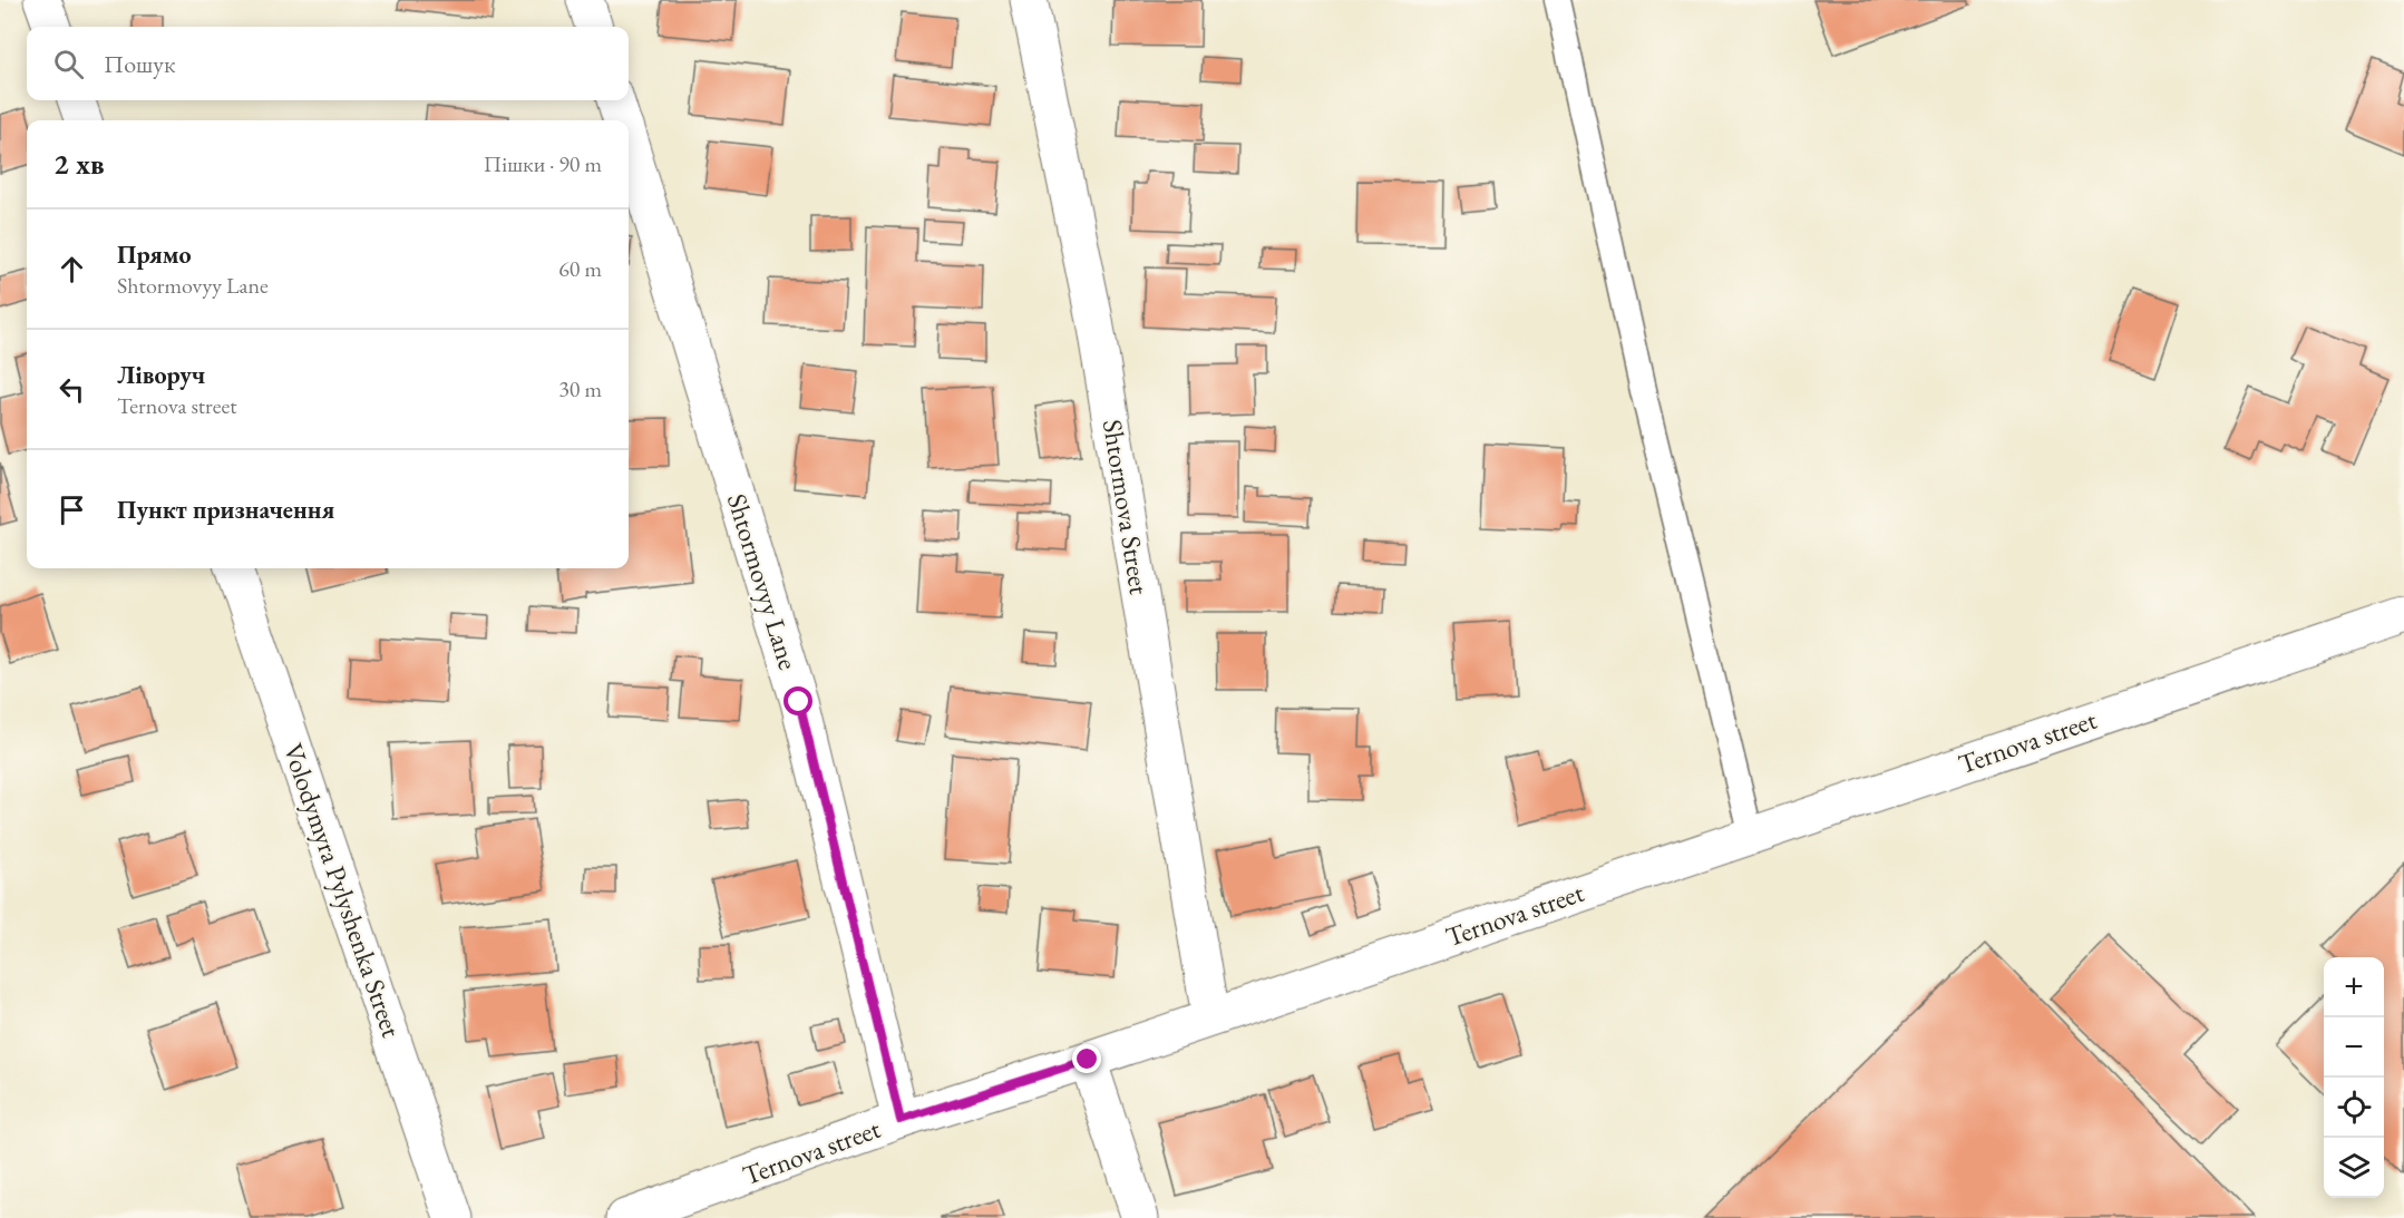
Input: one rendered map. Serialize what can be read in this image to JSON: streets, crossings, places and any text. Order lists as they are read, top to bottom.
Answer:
{
  "streets": {
    "street": [
      "Shtormova Street",
      "Shtormovyy Lane",
      "Ternova street",
      "Volodymyra Pylyshenka Street"
    ]
  },
  "crossings": [
    ["Shtormova Street", "Ternova street"],
    ["Shtormovyy Lane", "Ternova street"]
  ],
  "page": {
    "search": "Пошук",
    "heading": ["2 хв", "Пішки · 90 m"],
    "list": [
      ["Прямо", "Shtormovyy Lane", "60 m"],
      ["Ліворуч", "Ternova street", "30 m"],
      "Пункт призначення"
    ],
    "map_buttons": ["+", "−"]
  }
}
